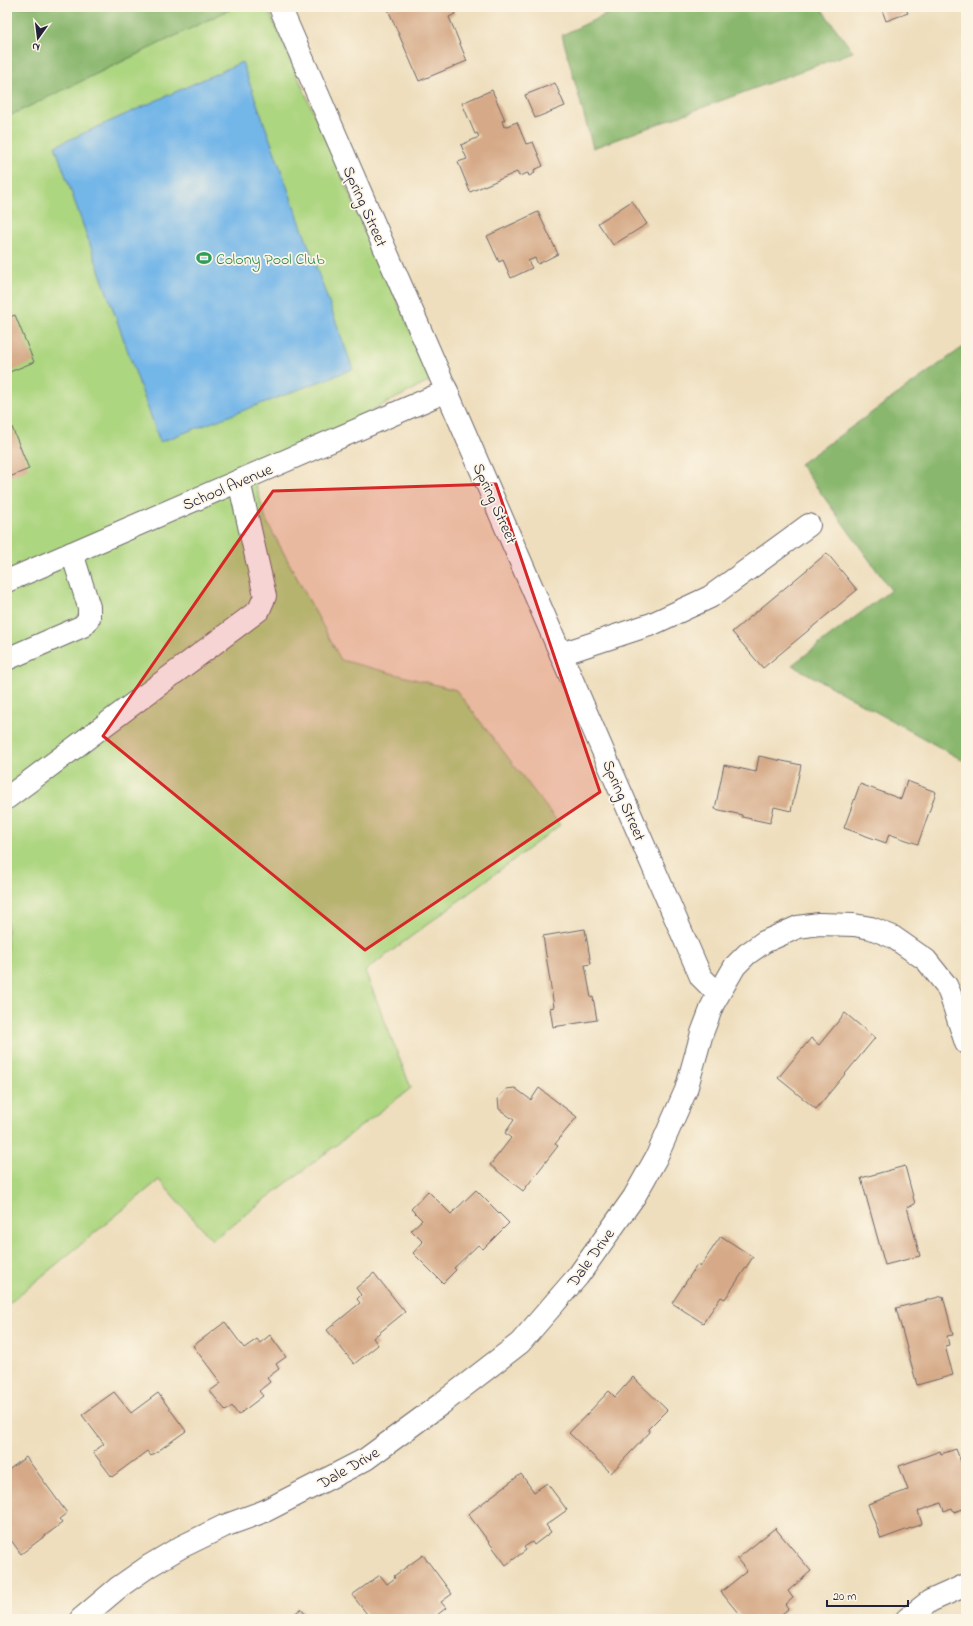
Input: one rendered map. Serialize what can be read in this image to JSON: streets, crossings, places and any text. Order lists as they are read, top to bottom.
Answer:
{
  "streets": {
    "street": ["Spring Street", "School Avenue", "Dale Drive"]
  },
  "crossings": [
    ["Spring Street", "School Avenue"],
    ["Spring Street", "Dale Drive"]
  ],
  "places": {
    "sports": ["Colony Pool Club"]
  },
  "scale_bar": "20 m",
  "north": "bottom"
}
